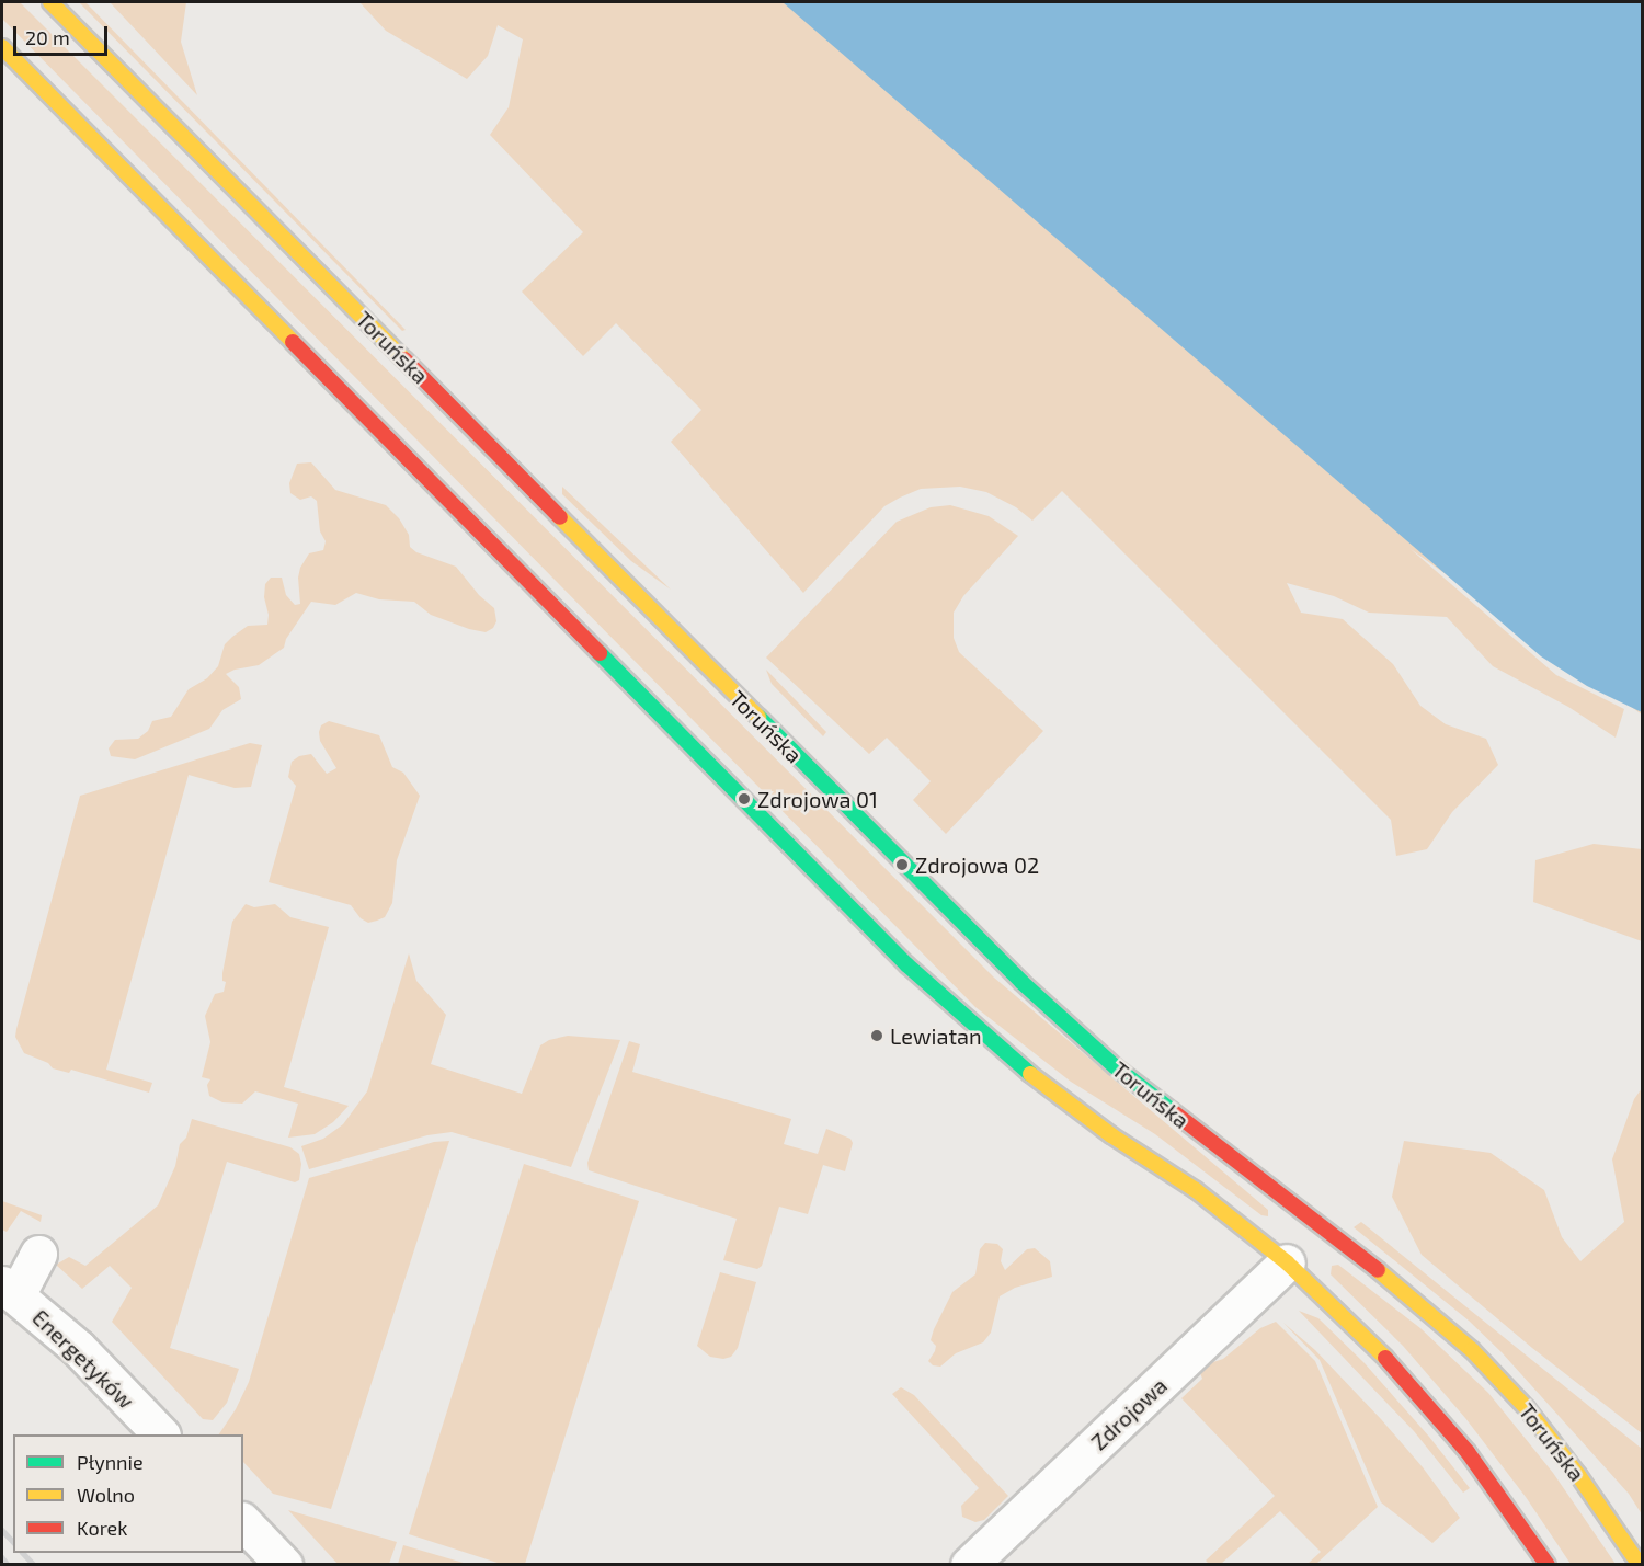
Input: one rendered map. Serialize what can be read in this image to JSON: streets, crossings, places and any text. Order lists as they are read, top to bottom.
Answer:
{
  "streets": {
    "main road": ["Toruńska"],
    "street": ["Energetyków", "Zdrojowa"]
  },
  "places": ["Zdrojowa 01", "Zdrojowa 02", "Lewiatan"],
  "legend": ["Płynnie", "Wolno", "Korek"],
  "scale_bar": "20 m"
}
